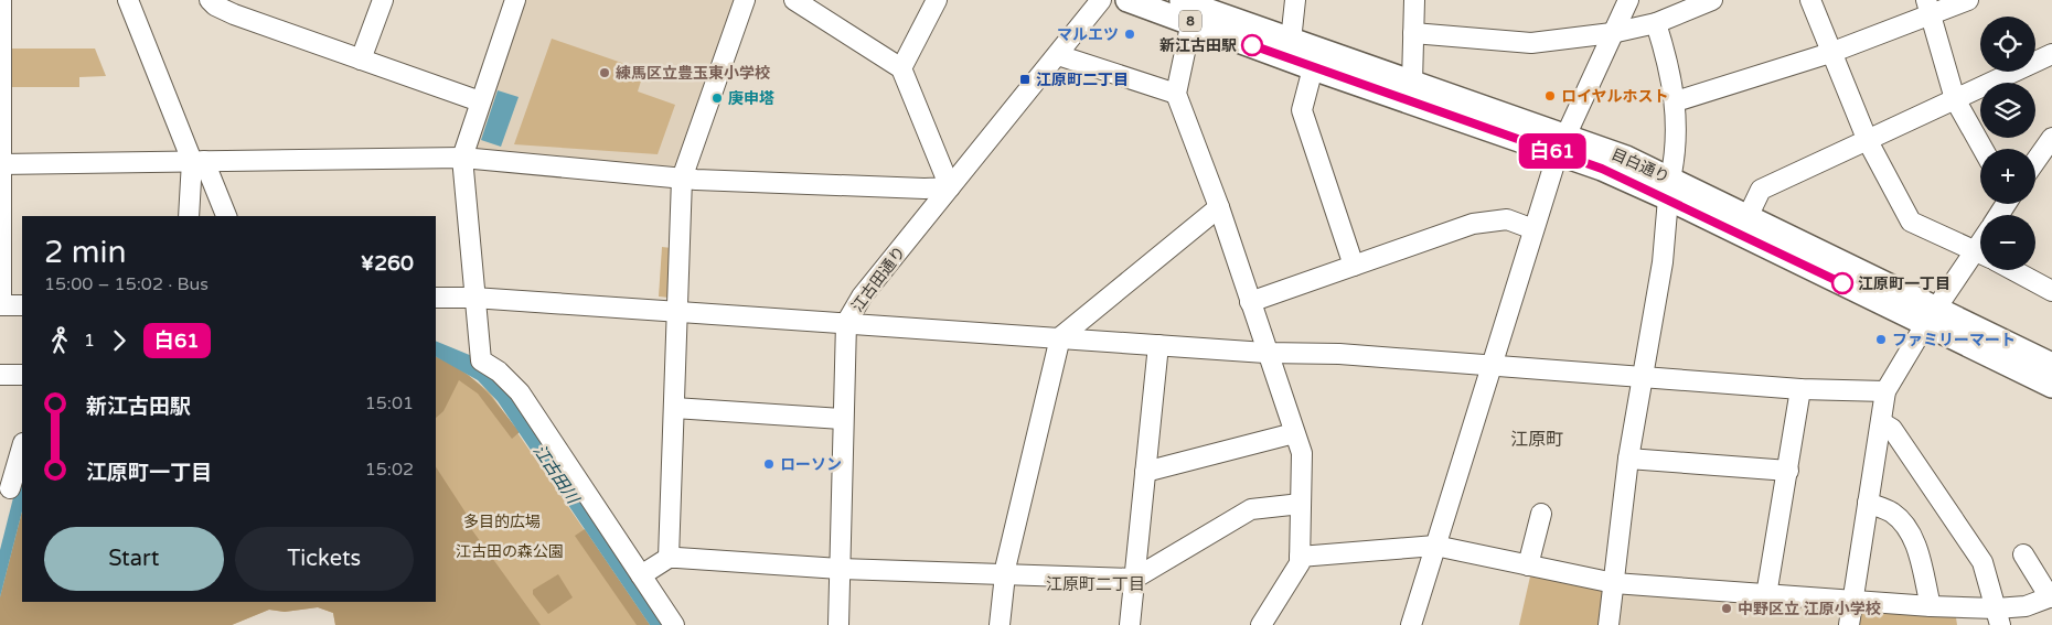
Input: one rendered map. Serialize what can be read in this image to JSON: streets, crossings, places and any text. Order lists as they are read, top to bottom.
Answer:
{
  "streets": {
    "main road": ["8", "目白通り"],
    "street": ["江古田通り"]
  },
  "districts": ["江原町", "江原町二丁目"],
  "water": ["江古田川"],
  "parks": ["多目的広場", "江古田の森公園"],
  "places": {
    "other": [
      "マルエツ",
      "新江古田駅",
      "練馬区立豊玉東小学校",
      "ロイヤルホスト",
      "庚申塔",
      "江原町一丁目",
      "ファミリーマート",
      "ローソン",
      "中野区立 江原小学校"
    ],
    "transit": ["江原町二丁目"]
  },
  "lines": ["bus line 白61"],
  "page": {
    "on_map": "白61",
    "map_buttons": ["+", "−"],
    "heading": ["2 min", "15:00 – 15:02 · Bus", "¥260"],
    "legs": ["1", "白61"],
    "list": [
      {
        "name": "新江古田駅",
        "value": "15:01"
      },
      {
        "name": "江原町一丁目",
        "value": "15:02"
      }
    ],
    "buttons": ["Start", "Tickets"]
  }
}
